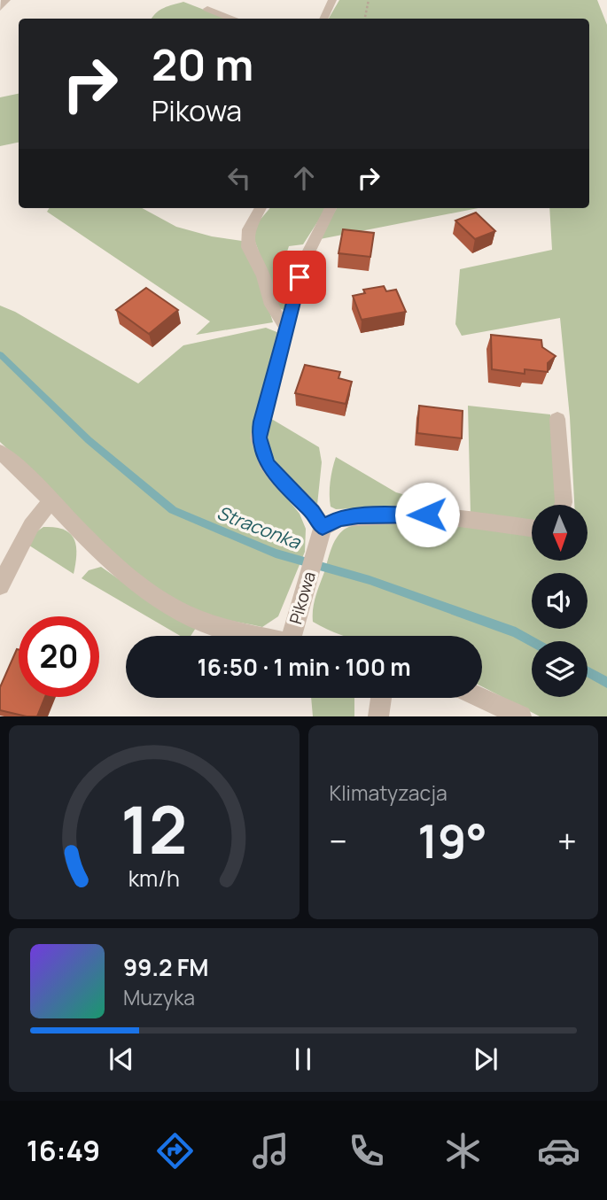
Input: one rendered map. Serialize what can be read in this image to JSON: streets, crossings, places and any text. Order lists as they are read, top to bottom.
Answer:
{
  "streets": {
    "street": ["Pikowa"]
  },
  "water": ["Straconka"],
  "north": "bottom",
  "page": {
    "turn": ["20 m", "Pikowa"],
    "limit": "20",
    "trip": "16:50 · 1 min · 100 m",
    "tile": "Klimatyzacja",
    "heat": ["−", "19°", "+"],
    "song": ["99.2 FM", "Muzyka"],
    "tabs": "16:49",
    "gauge": ["12", "km/h"]
  }
}
